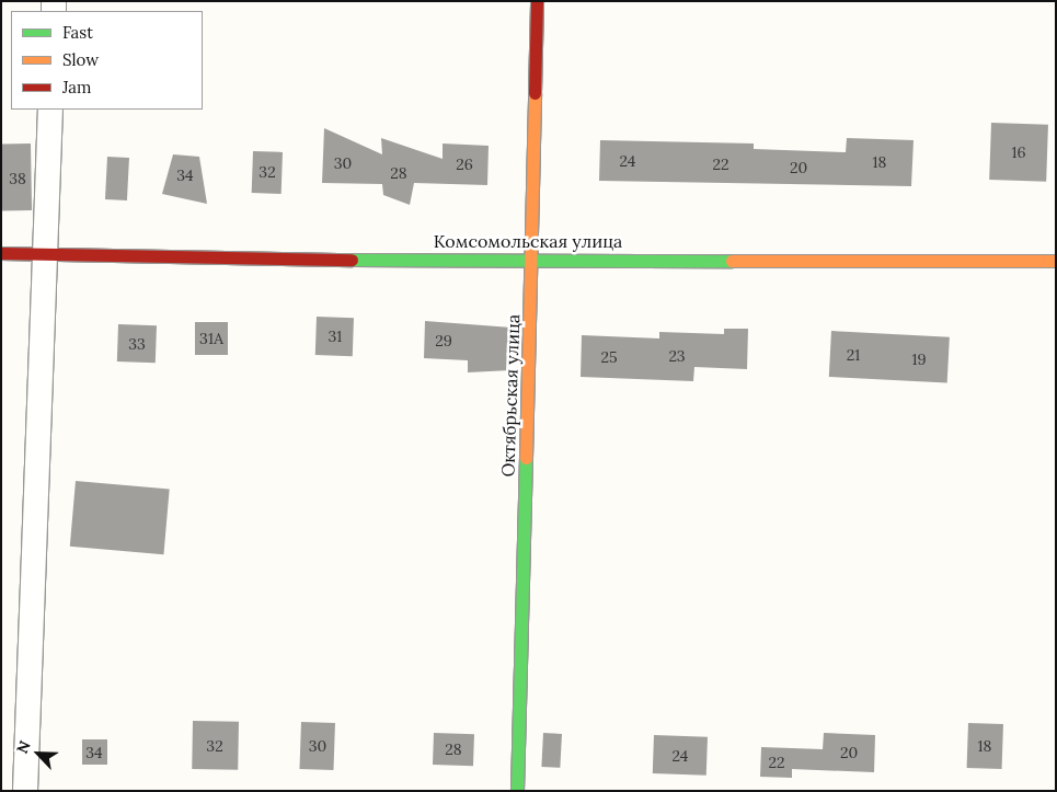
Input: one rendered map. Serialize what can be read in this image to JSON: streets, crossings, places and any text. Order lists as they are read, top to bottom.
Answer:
{
  "streets": {
    "street": ["Комсомольская улица", "Октябрьская улица"]
  },
  "crossings": [
    ["Комсомольская улица", "Октябрьская улица"]
  ],
  "house_numbers": [
    "16",
    "24",
    "18",
    "30",
    "26",
    "22",
    "20",
    "32",
    "28",
    "34",
    "38",
    "31",
    "31А",
    "29",
    "33",
    "21",
    "23",
    "25",
    "19",
    "32",
    "30",
    "18",
    "28",
    "34",
    "20",
    "24",
    "22"
  ],
  "legend": ["Fast", "Slow", "Jam"],
  "north": "top left"
}
